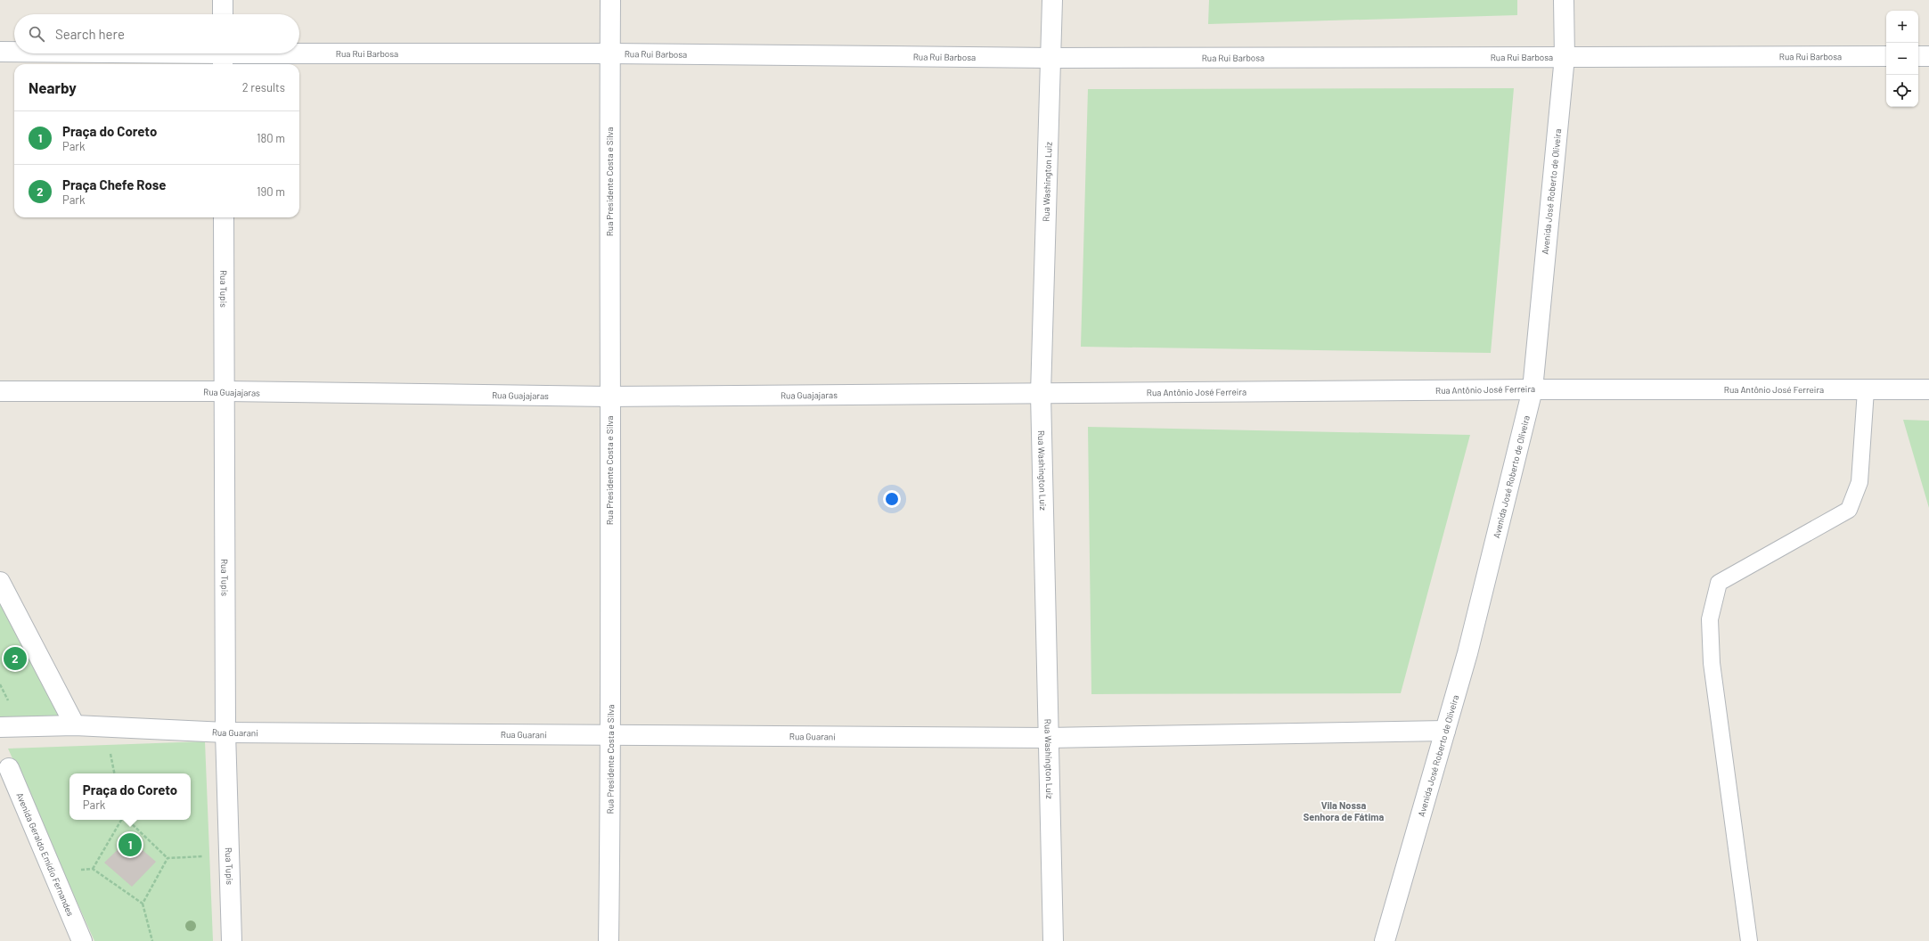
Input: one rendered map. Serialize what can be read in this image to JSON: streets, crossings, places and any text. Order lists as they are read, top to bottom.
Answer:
{
  "streets": {
    "street": [
      "Rua Rui Barbosa",
      "Rua Presidente Costa e Silva",
      "Rua Washington Luiz",
      "Avenida José Roberto de Oliveira",
      "Rua Tupis",
      "Rua Antônio José Ferreira",
      "Rua Guajajaras",
      "Rua Guarani",
      "Avenida Geraldo Emídio Fernandes"
    ]
  },
  "crossings": [
    ["Rua Rui Barbosa", "Rua Presidente Costa e Silva"],
    ["Rua Rui Barbosa", "Rua Washington Luiz"],
    ["Rua Rui Barbosa", "Avenida José Roberto de Oliveira"],
    ["Rua Presidente Costa e Silva", "Rua Guajajaras"],
    ["Rua Presidente Costa e Silva", "Rua Guarani"],
    ["Rua Washington Luiz", "Rua Antônio José Ferreira"],
    ["Rua Washington Luiz", "Rua Guajajaras"],
    ["Rua Washington Luiz", "Rua Guarani"],
    ["Avenida José Roberto de Oliveira", "Rua Antônio José Ferreira"],
    ["Avenida José Roberto de Oliveira", "Rua Guarani"],
    ["Rua Tupis", "Rua Guajajaras"],
    ["Rua Tupis", "Rua Guarani"],
    ["Rua Antônio José Ferreira", "Rua Guajajaras"]
  ],
  "districts": ["Vila Nossa Senhora de Fátima"],
  "page": {
    "map_buttons": ["+", "−"],
    "search": "Search here",
    "heading": ["Nearby", "2 results"],
    "list": [
      {
        "mark": "1",
        "name": "Praça do Coreto",
        "note": "Park",
        "value": "180 m"
      },
      {
        "mark": "2",
        "name": "Praça Chefe Rose",
        "note": "Park",
        "value": "190 m"
      }
    ],
    "pins": ["2", "1"],
    "popup": ["Praça do Coreto", "Park"]
  }
}
